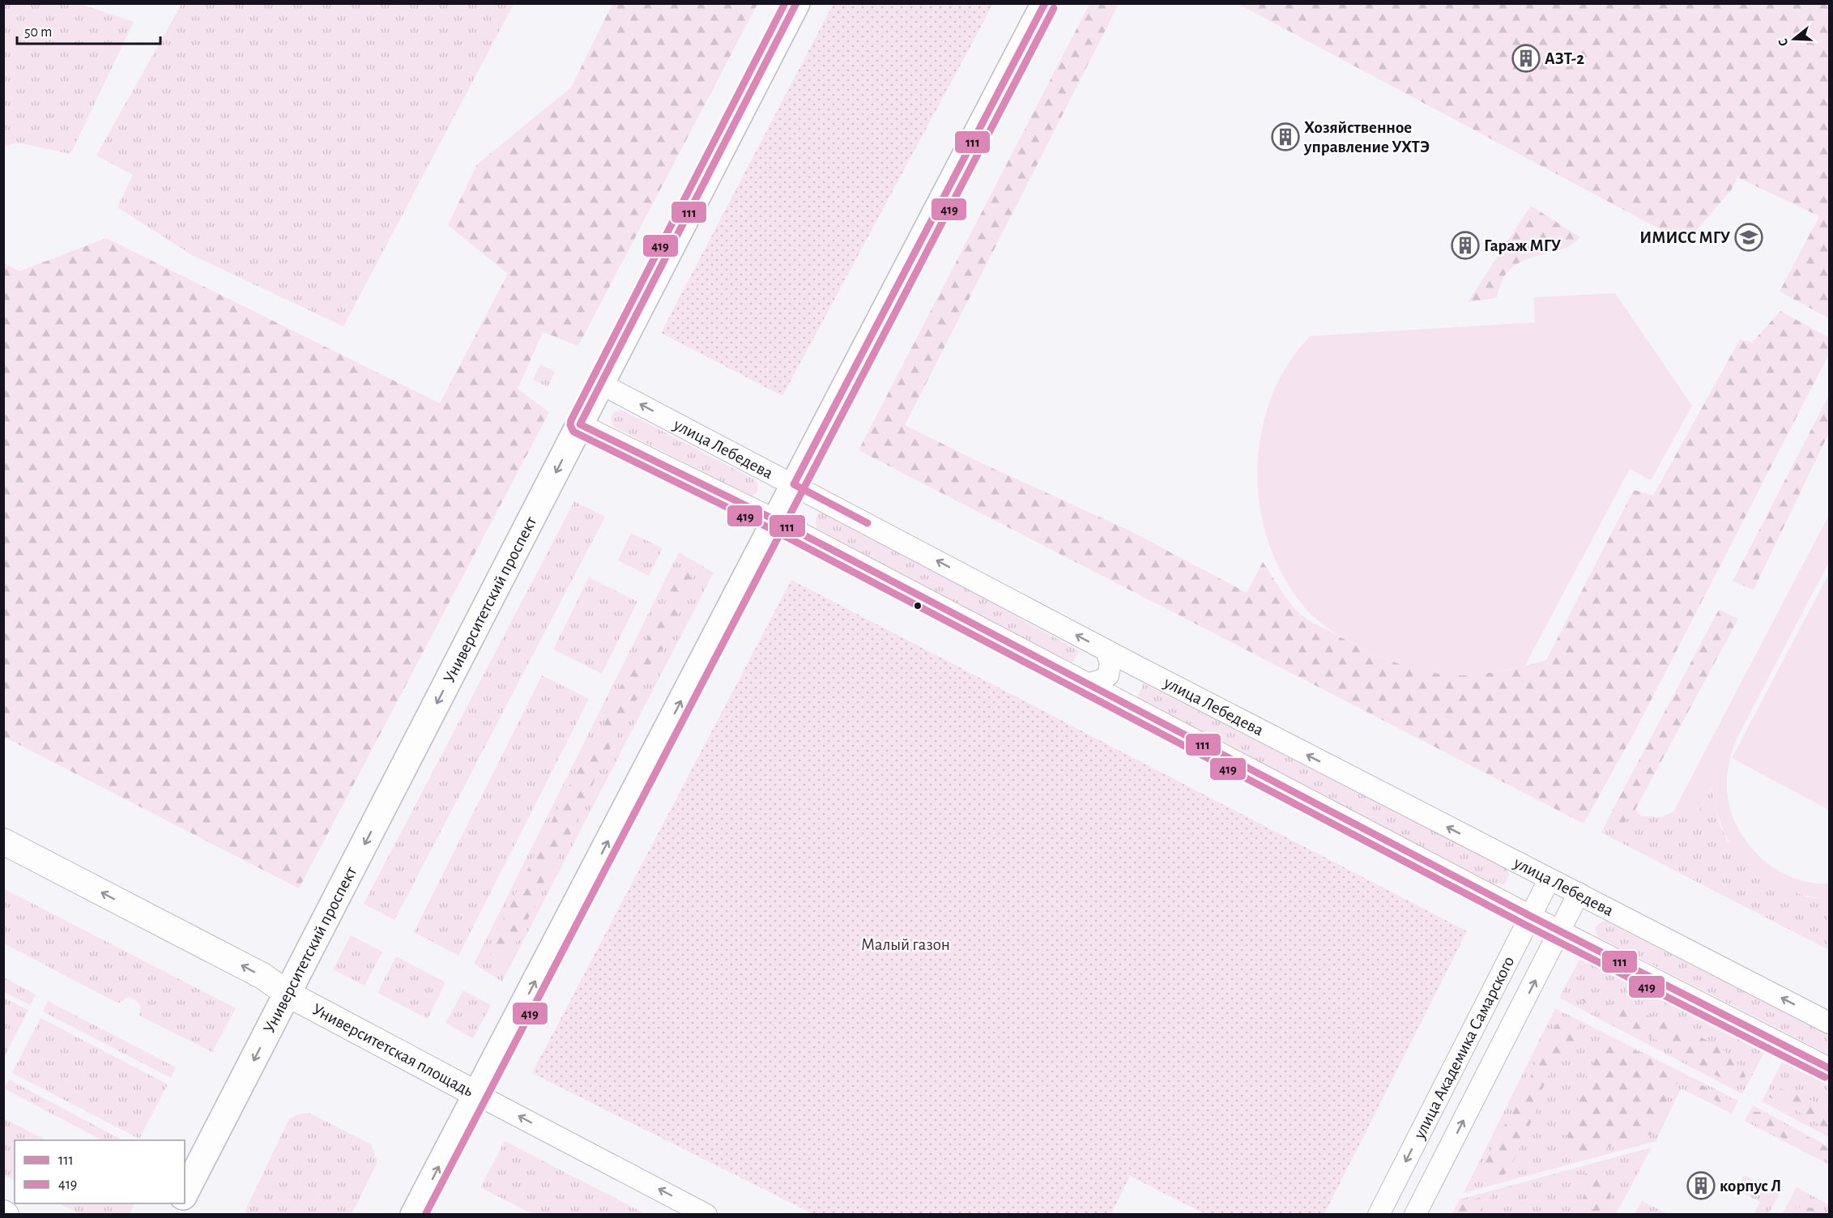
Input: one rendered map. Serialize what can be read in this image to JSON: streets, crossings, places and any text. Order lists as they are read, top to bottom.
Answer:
{
  "streets": {
    "main road": ["Университетский проспект"],
    "street": ["улица Лебедева", "улица Академика Самарского", "Университетская площадь"]
  },
  "crossings": [
    ["улица Лебедева", "Университетский проспект"],
    ["улица Лебедева", "улица Академика Самарского"],
    ["Университетский проспект", "Университетская площадь"]
  ],
  "one_way": ["Университетская площадь"],
  "parks": ["Малый газон"],
  "places": {
    "building": [
      "АЗТ-2",
      "Хозяйственное управление УХТЭ",
      "Гараж МГУ",
      "корпус Л"
    ],
    "school or university": ["ИМИСС МГУ"]
  },
  "lines": ["transit line 111", "transit line 419"],
  "legend": ["111", "419"],
  "scale_bar": "50 m",
  "north": "left"
}
